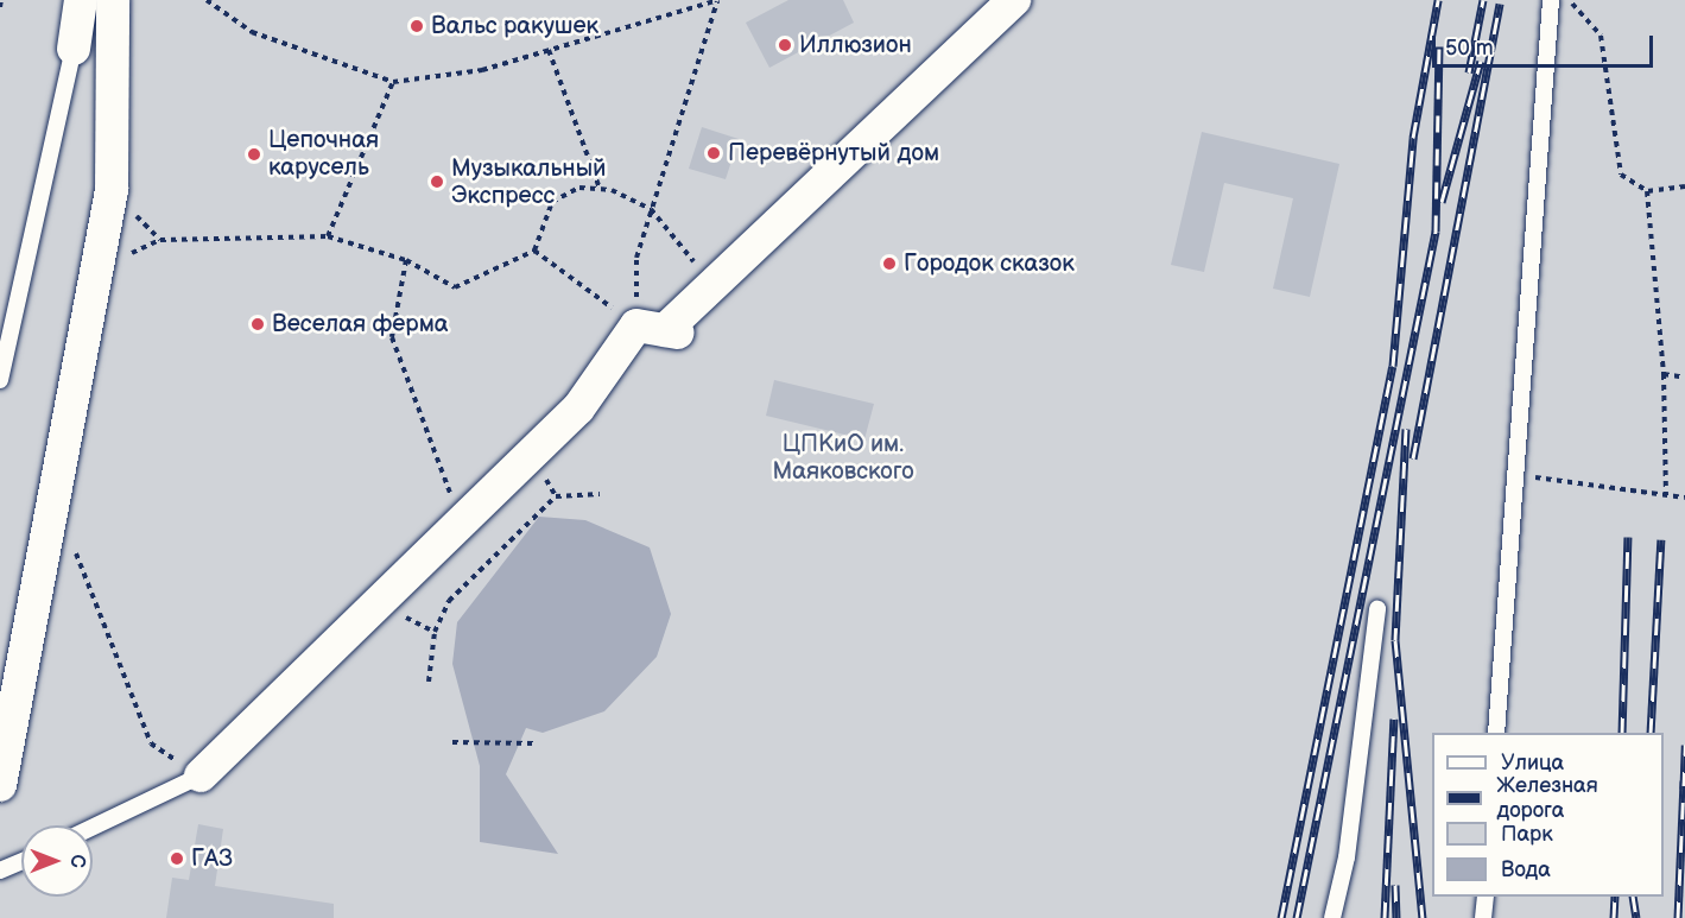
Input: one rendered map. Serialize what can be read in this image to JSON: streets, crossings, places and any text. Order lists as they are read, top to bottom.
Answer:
{
  "parks": ["ЦПКиО им. Маяковского"],
  "places": [
    "Вальс ракушек",
    "Иллюзион",
    "Перевёрнутый дом",
    "Цепочная карусель",
    "Музыкальный Экспресс",
    "Городок сказок",
    "Веселая ферма",
    "ГАЗ"
  ],
  "legend": [
    "Улица",
    "Железная дорога",
    "Парк",
    "Вода"
  ],
  "scale_bar": "50 m",
  "north": "right"
}
